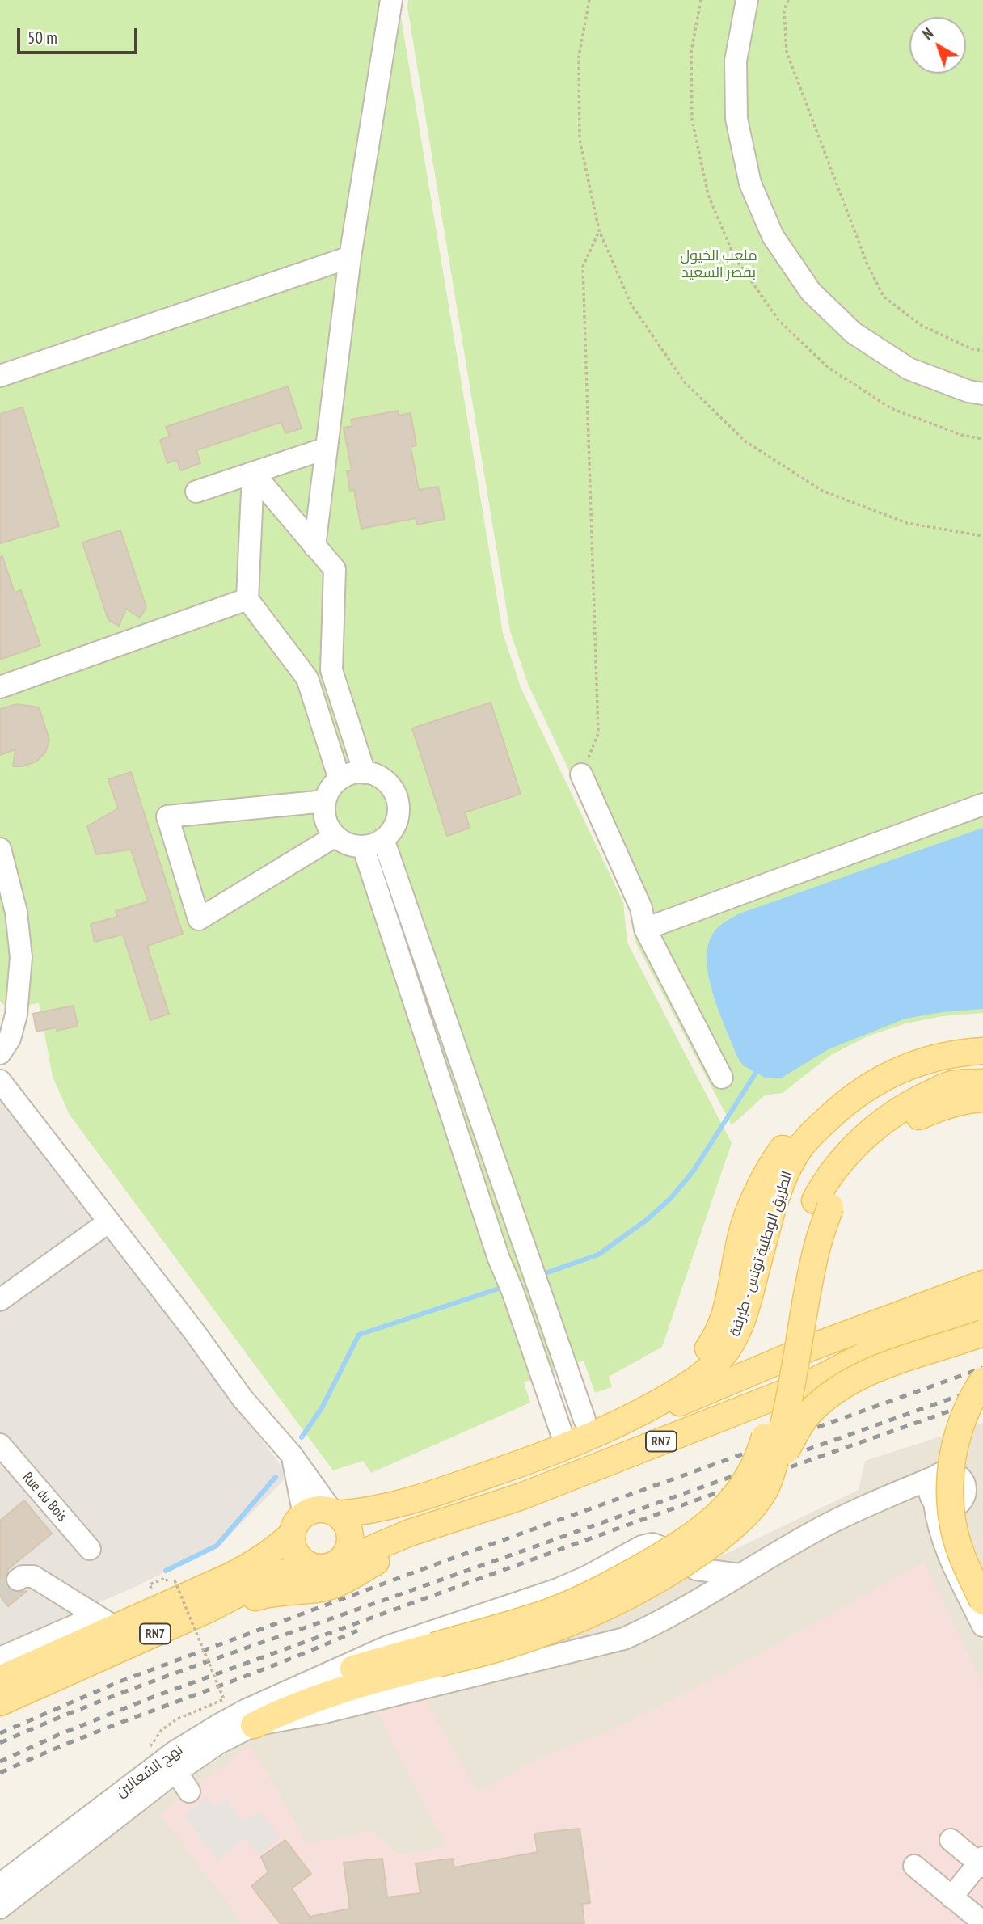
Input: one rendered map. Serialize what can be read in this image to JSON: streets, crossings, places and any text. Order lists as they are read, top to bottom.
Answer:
{
  "streets": {
    "main road": ["الطريق الوطنية تونس - طبرقة", "RN7"],
    "street": ["Rue du Bois", "نهج الشغالين"]
  },
  "crossings": [
    ["الطريق الوطنية تونس - طبرقة", "RN7"]
  ],
  "parks": ["ملعب الخيول بقصر السعيد"],
  "scale_bar": "50 m",
  "north": "top left"
}
